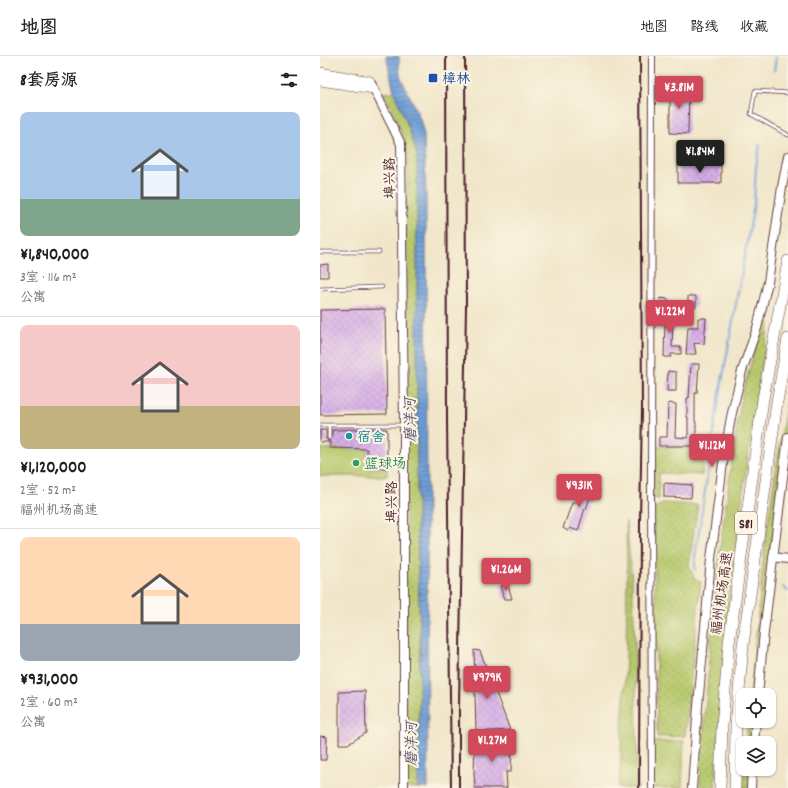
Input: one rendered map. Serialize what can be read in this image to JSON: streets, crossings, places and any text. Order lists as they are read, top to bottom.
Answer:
{
  "streets": {
    "highway": ["S81", "福州机场高速"],
    "main road": ["埠兴路"]
  },
  "water": ["磨洋河"],
  "places": {
    "transit": ["樟林"],
    "other": ["宿舍", "篮球场"]
  },
  "page": {
    "header": "地图",
    "nav": ["地图", "路线", "收藏"],
    "heading": "8套房源",
    "price": [
      "¥3.81M",
      "¥1.84M",
      "¥1.22M",
      "¥1.12M",
      "¥931K",
      "¥1.26M",
      "¥979K",
      "¥1.27M"
    ],
    "list": [
      {
        "name": "¥1,840,000",
        "note": "3室 · 116 m² · 公寓"
      },
      {
        "name": "¥1,120,000",
        "note": "2室 · 52 m² · 福州机场高速"
      },
      {
        "name": "¥931,000",
        "note": "2室 · 60 m² · 公寓"
      }
    ]
  }
}
